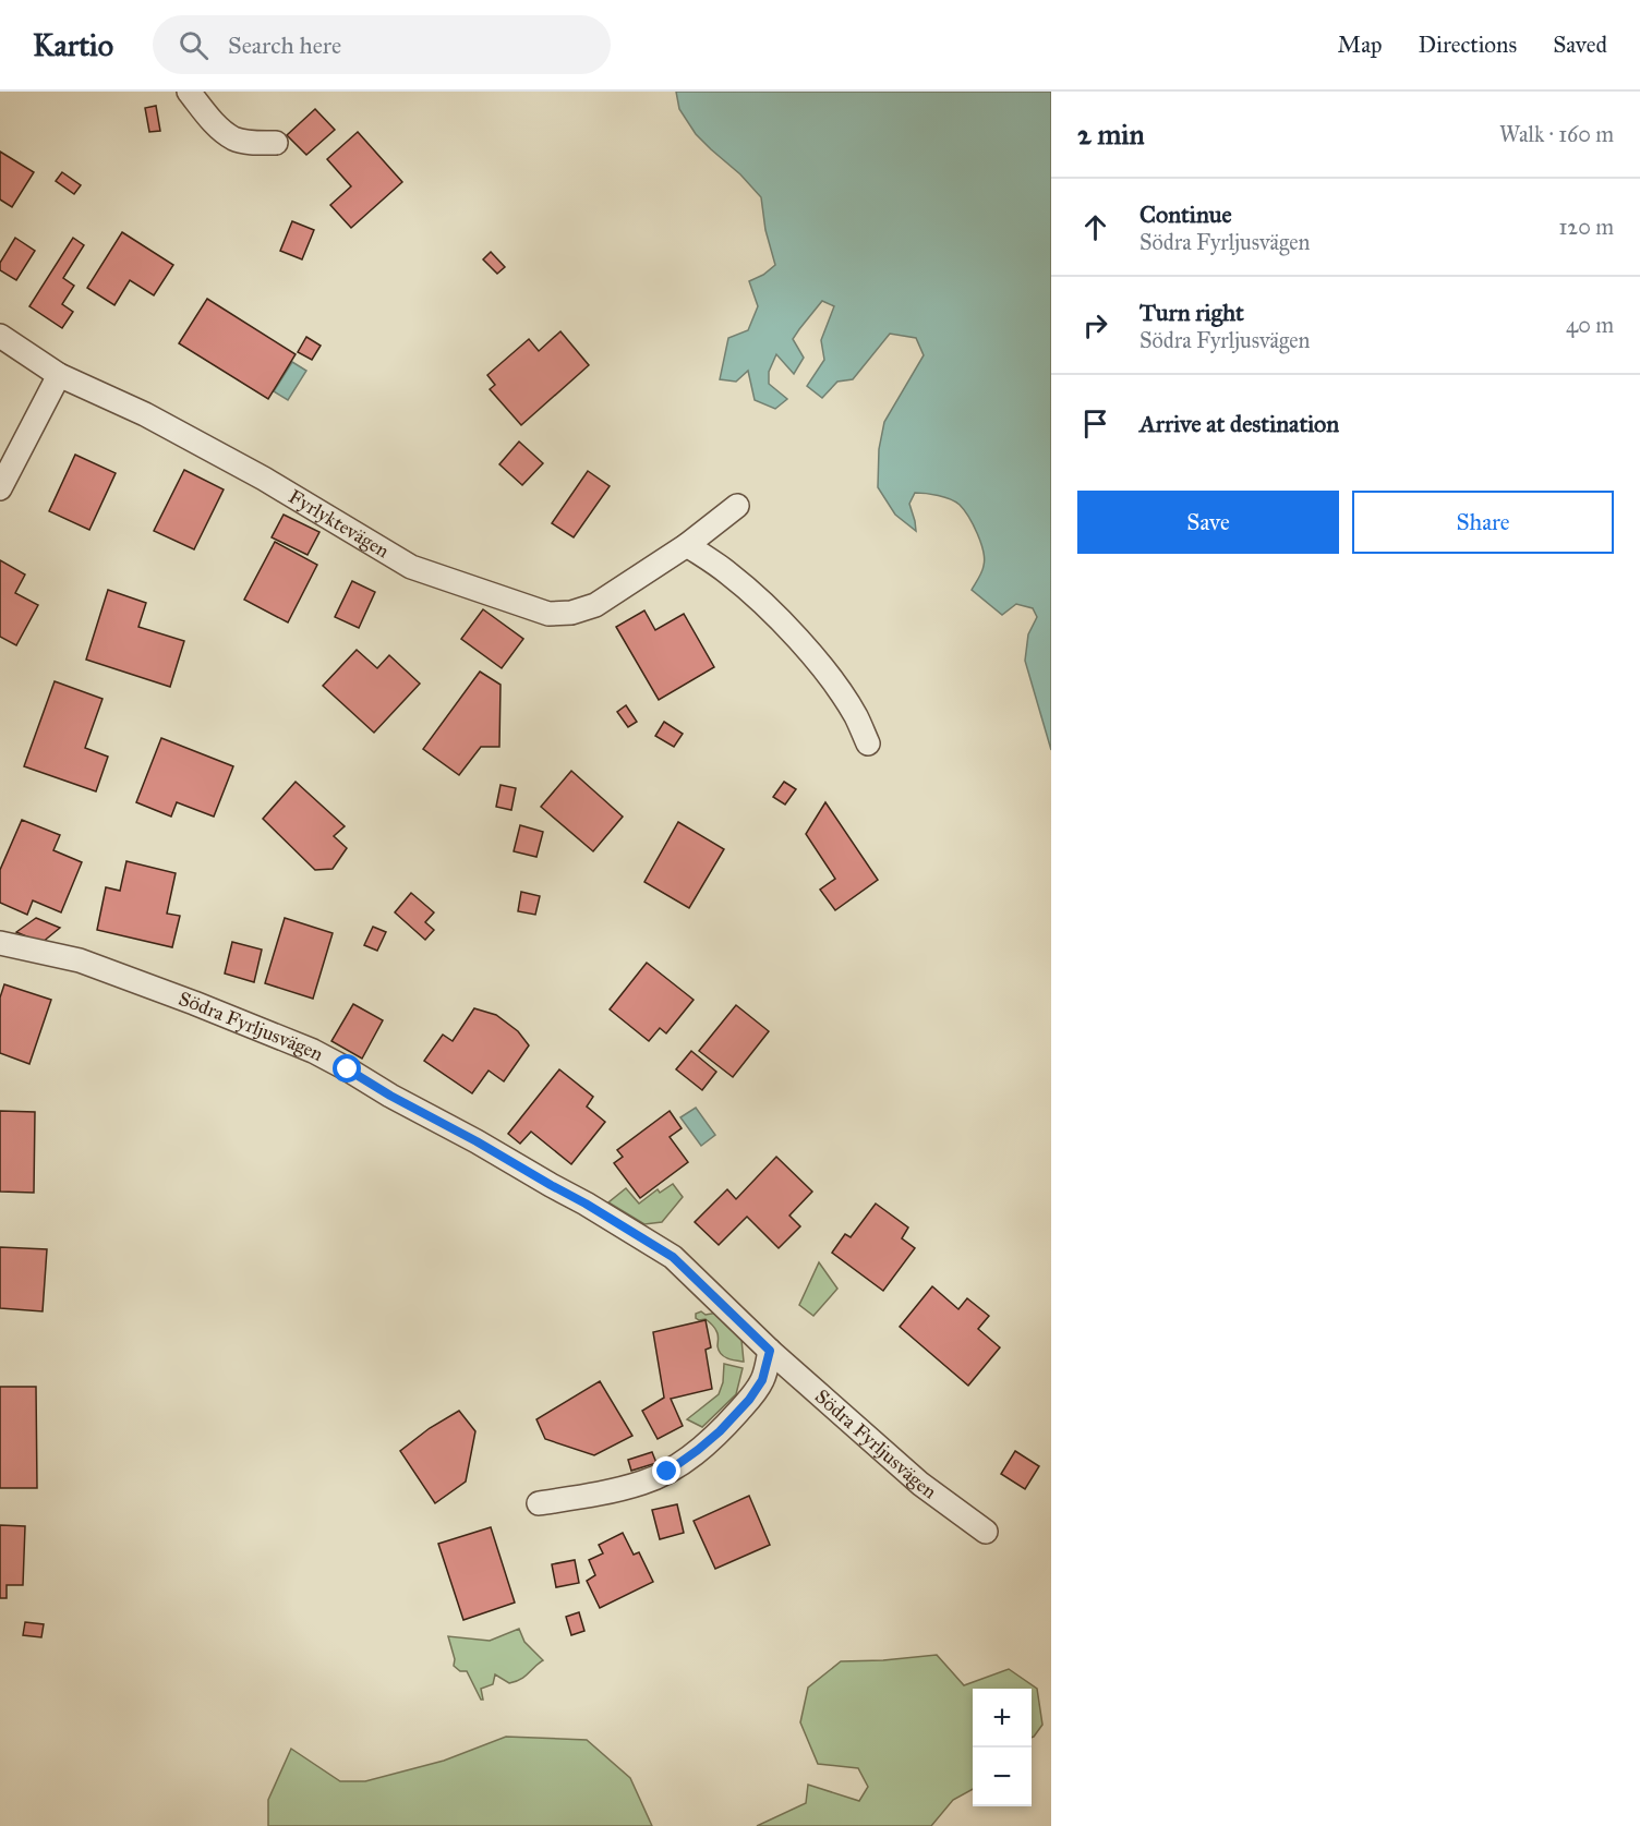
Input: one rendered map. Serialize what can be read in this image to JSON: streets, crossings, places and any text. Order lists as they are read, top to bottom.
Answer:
{
  "streets": {
    "street": ["Fyrlyktevägen", "Södra Fyrljusvägen"]
  },
  "page": {
    "header": "Kartio",
    "search": "Search here",
    "nav": ["Map", "Directions", "Saved"],
    "heading": ["2 min", "Walk · 160 m"],
    "list": [
      ["Continue", "Södra Fyrljusvägen", "120 m"],
      ["Turn right", "Södra Fyrljusvägen", "40 m"],
      "Arrive at destination"
    ],
    "buttons": ["Save", "Share"],
    "map_buttons": ["+", "−"]
  }
}
